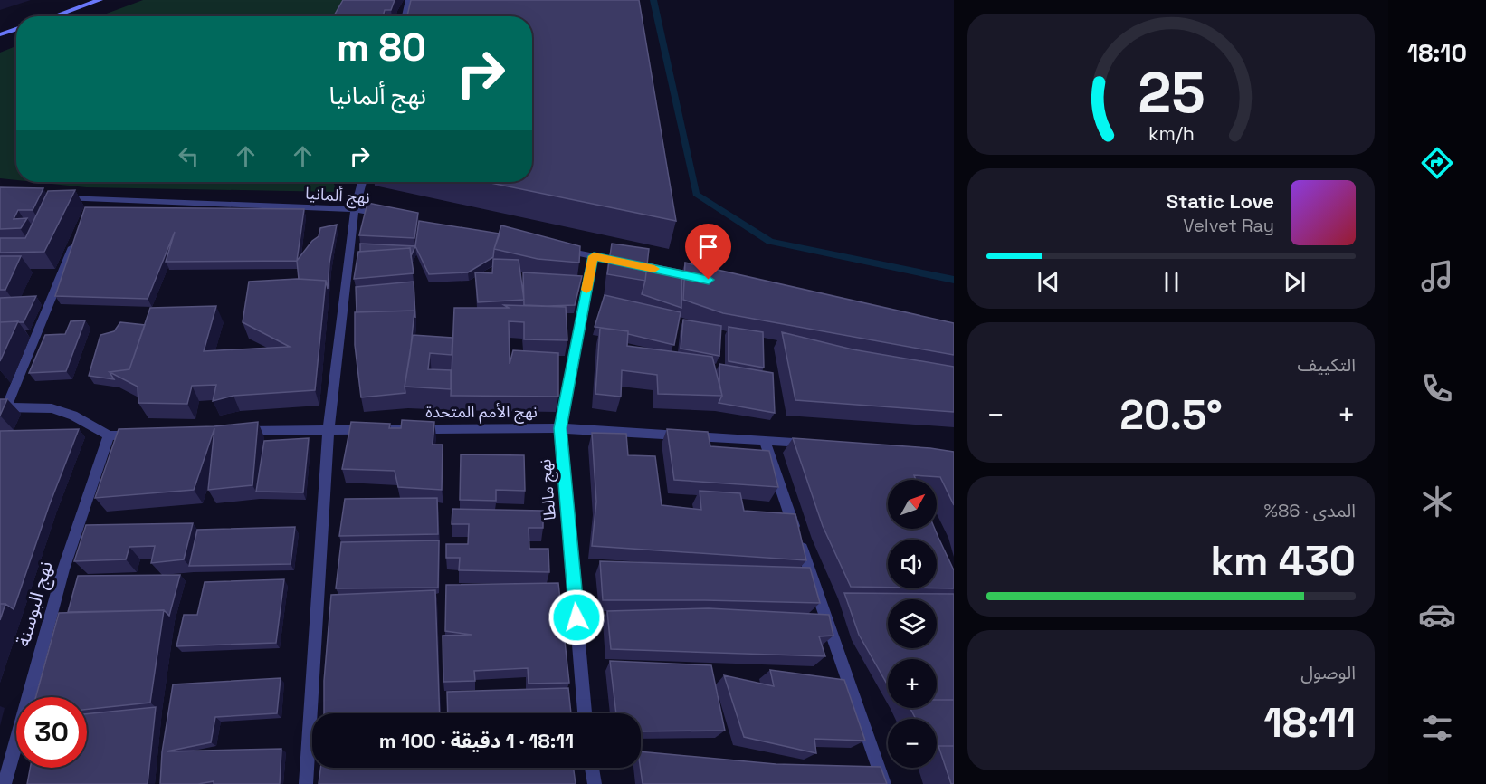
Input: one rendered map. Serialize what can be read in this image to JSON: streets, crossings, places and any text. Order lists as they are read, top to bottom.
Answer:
{
  "streets": {
    "street": [
      "نهج ألمانيا",
      "نهج الأمم المتحدة",
      "نهج مالطا",
      "نهج البوسنة"
    ]
  },
  "crossings": [
    ["نهج الأمم المتحدة", "نهج مالطا"]
  ],
  "north": "top right",
  "page": {
    "tabs": "18:10",
    "turn": ["80 m", "نهج ألمانيا"],
    "song": ["Static Love", "Velvet Ray"],
    "tile": [
      "التكييف",
      ["المدى · 86%", "430 km"],
      ["الوصول", "18:11"]
    ],
    "heat": ["−", "20.5°", "+"],
    "map_buttons": ["+", "−"],
    "limit": "30",
    "trip": "18:11 · 1 دقيقة · 100 m",
    "gauge": ["25", "km/h"]
  }
}
